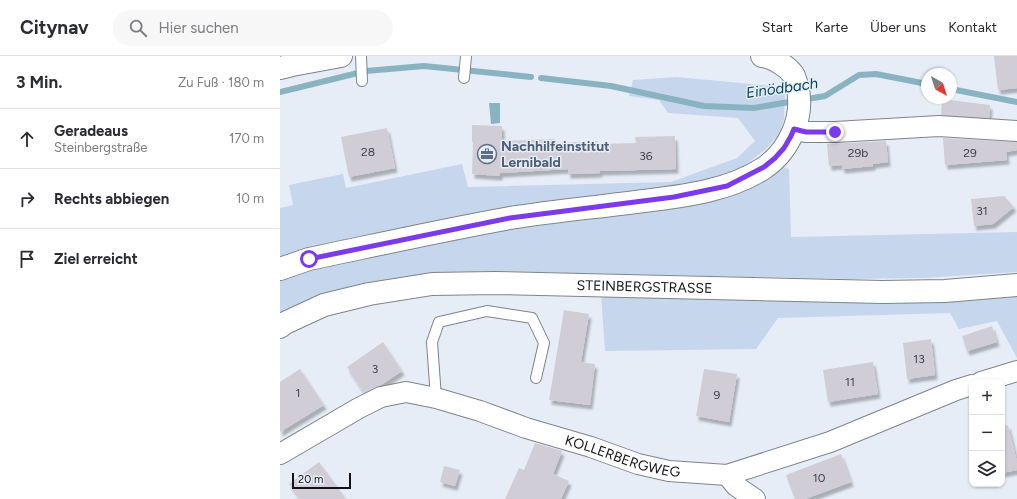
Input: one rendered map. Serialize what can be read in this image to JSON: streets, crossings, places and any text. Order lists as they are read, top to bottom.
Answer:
{
  "streets": {
    "main road": ["STEINBERGSTRASSE"],
    "street": ["KOLLERBERGWEG"]
  },
  "water": ["Einödbach"],
  "places": {
    "office": ["Nachhilfeinstitut Lernibald"]
  },
  "house_numbers": [
    "28",
    "29b",
    "29",
    "36",
    "31",
    "13",
    "3",
    "11",
    "1",
    "9",
    "10"
  ],
  "scale_bar": "20 m",
  "north": "bottom right",
  "page": {
    "header": "Citynav",
    "search": "Hier suchen",
    "nav": [
      "Start",
      "Karte",
      "Über uns",
      "Kontakt"
    ],
    "heading": ["3 Min.", "Zu Fuß · 180 m"],
    "list": [
      ["Geradeaus", "Steinbergstraße", "170 m"],
      ["Rechts abbiegen", "10 m"],
      "Ziel erreicht"
    ],
    "map_buttons": ["+", "−"],
    "scale": "20 m"
  }
}
